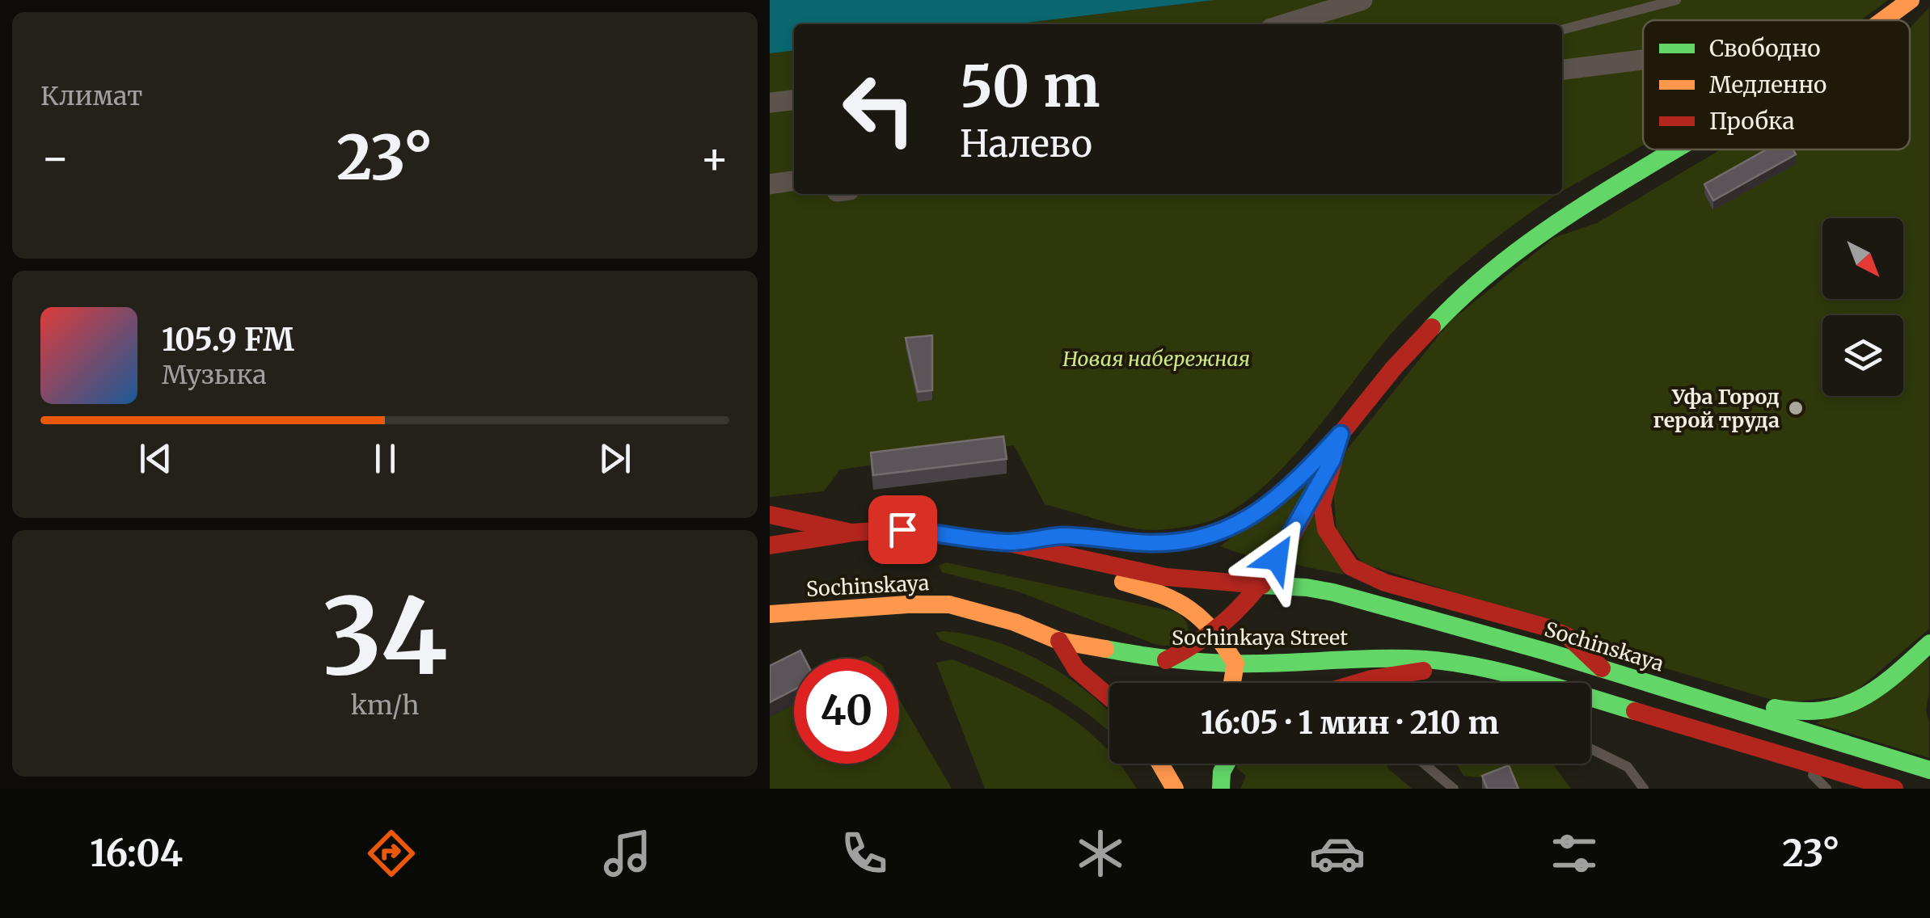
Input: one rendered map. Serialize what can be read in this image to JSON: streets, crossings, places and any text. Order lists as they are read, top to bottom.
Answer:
{
  "streets": {
    "main road": ["Sochinskaya", "Sochinkaya Street"]
  },
  "crossings": [
    ["Sochinskaya", "Sochinkaya Street"]
  ],
  "parks": ["Новая набережная"],
  "places": ["Уфа Город герой труда"],
  "legend": ["Свободно", "Медленно", "Пробка"],
  "north": "bottom right",
  "page": {
    "tile": [
      "Климат",
      ["34", "km/h"]
    ],
    "turn": ["50 m", "Налево"],
    "heat": ["−", "23°", "+"],
    "song": ["105.9 FM", "Музыка"],
    "limit": "40",
    "trip": "16:05 · 1 мин · 210 m",
    "tabs": ["16:04", "23°"]
  }
}
